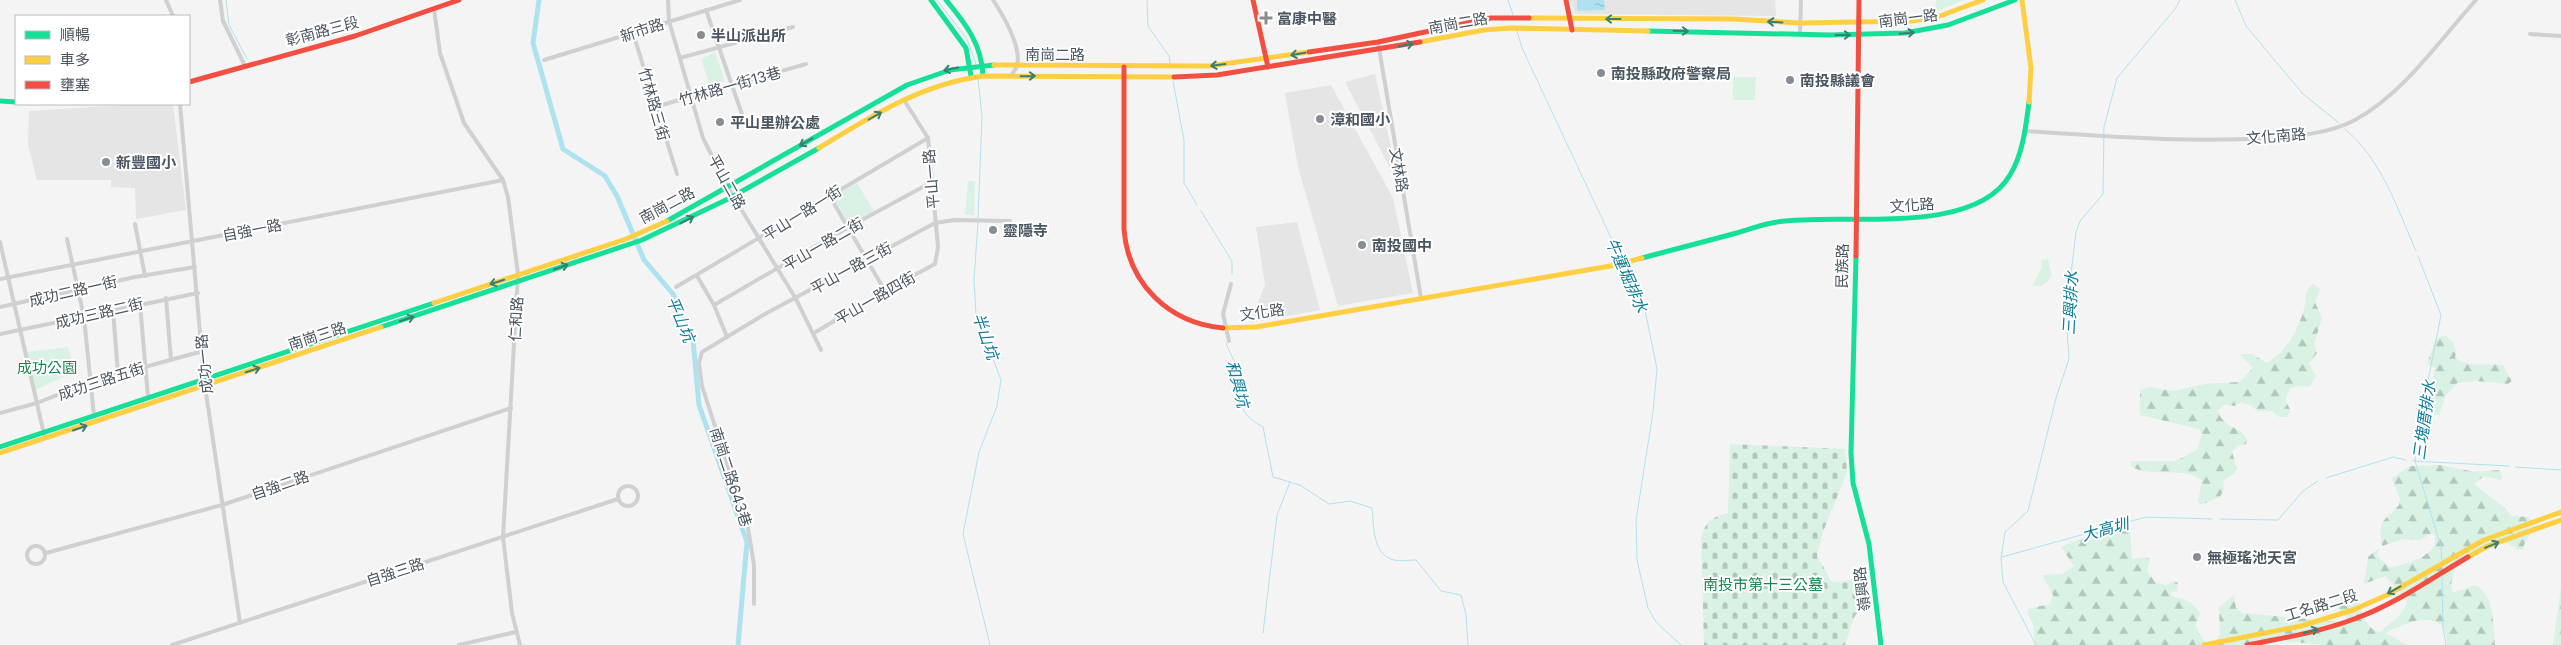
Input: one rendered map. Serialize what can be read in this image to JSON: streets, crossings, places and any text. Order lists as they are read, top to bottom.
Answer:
{
  "streets": {
    "main road": [
      "南崗一路",
      "南崗二路",
      "彰南路三段",
      "文化路",
      "民族路",
      "南崗三路",
      "嶺興路",
      "工名路二段"
    ],
    "street": [
      "新市路",
      "竹林路一街13巷",
      "竹林路三街",
      "文化南路",
      "文林路",
      "平山一路",
      "平山二路",
      "平山一路一街",
      "自強一路",
      "平山一路二街",
      "平山一路三街",
      "成功二路一街",
      "平山一路四街",
      "成功三路二街",
      "仁和路",
      "成功一路",
      "成功三路五街",
      "南崗二路643巷",
      "自強二路",
      "自強三路"
    ]
  },
  "crossings": [
    ["南崗一路", "民族路"],
    ["南崗二路", "文林路"],
    ["南崗二路", "平山一路"],
    ["南崗二路", "平山二路"],
    ["南崗二路", "文化路"],
    ["南崗二路", "南崗三路"],
    ["新市路", "竹林路三街"],
    ["新市路", "平山二路"],
    ["彰南路三段", "仁和路"],
    ["竹林路一街13巷", "竹林路三街"],
    ["竹林路一街13巷", "平山二路"],
    ["文化南路", "文化路"],
    ["文林路", "文化路"],
    ["平山一路", "平山一路一街"],
    ["平山一路", "平山一路二街"],
    ["平山一路", "平山一路三街"],
    ["平山一路", "平山一路四街"],
    ["平山二路", "平山一路一街"],
    ["平山二路", "平山一路二街"],
    ["平山二路", "平山一路三街"],
    ["平山二路", "平山一路四街"],
    ["文化路", "民族路"],
    ["自強一路", "仁和路"],
    ["自強一路", "成功一路"],
    ["民族路", "嶺興路"],
    ["平山一路三街", "南崗二路643巷"],
    ["成功二路一街", "成功一路"],
    ["成功三路二街", "成功一路"],
    ["仁和路", "南崗三路"],
    ["仁和路", "自強二路"],
    ["仁和路", "自強三路"],
    ["南崗三路", "成功一路"],
    ["成功一路", "成功三路五街"],
    ["成功一路", "自強二路"],
    ["成功一路", "自強三路"]
  ],
  "water": [
    "牛運堀排水",
    "三興排水",
    "平山坑",
    "半山坑",
    "和興坑",
    "三塊厝排水",
    "大高圳"
  ],
  "parks": ["成功公園", "南投市第十三公墓"],
  "places": {
    "health": ["富康中醫"],
    "other": [
      "半山派出所",
      "南投縣政府警察局",
      "南投縣議會",
      "漳和國小",
      "平山里辦公處",
      "新豐國小",
      "靈隱寺",
      "南投國中",
      "無極瑤池天宮"
    ]
  },
  "legend": ["順暢", "車多", "壅塞"]
}
